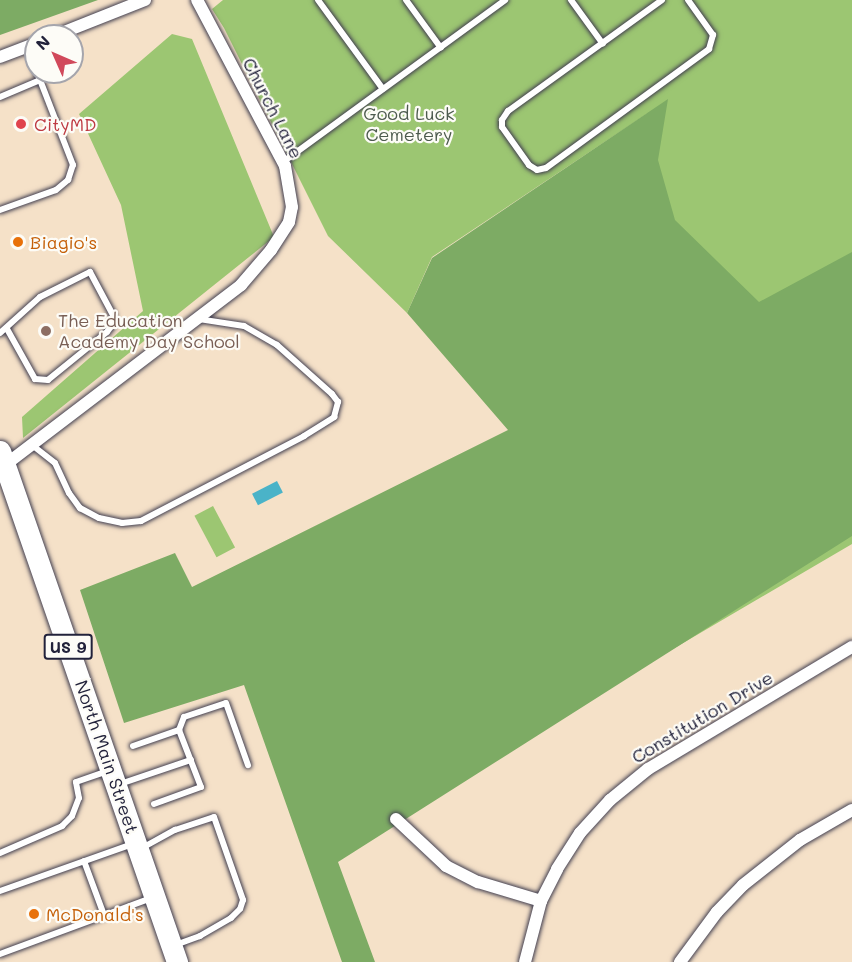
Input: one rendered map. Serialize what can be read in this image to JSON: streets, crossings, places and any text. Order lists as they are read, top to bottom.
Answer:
{
  "streets": {
    "highway": ["US 9", "North Main Street"],
    "street": ["Church Lane", "Constitution Drive"]
  },
  "crossings": [
    ["Church Lane", "North Main Street"]
  ],
  "parks": ["Good Luck Cemetery"],
  "places": [
    "CityMD",
    "Biagio's",
    "The Education Academy Day School",
    "McDonald's"
  ],
  "north": "top left"
}
